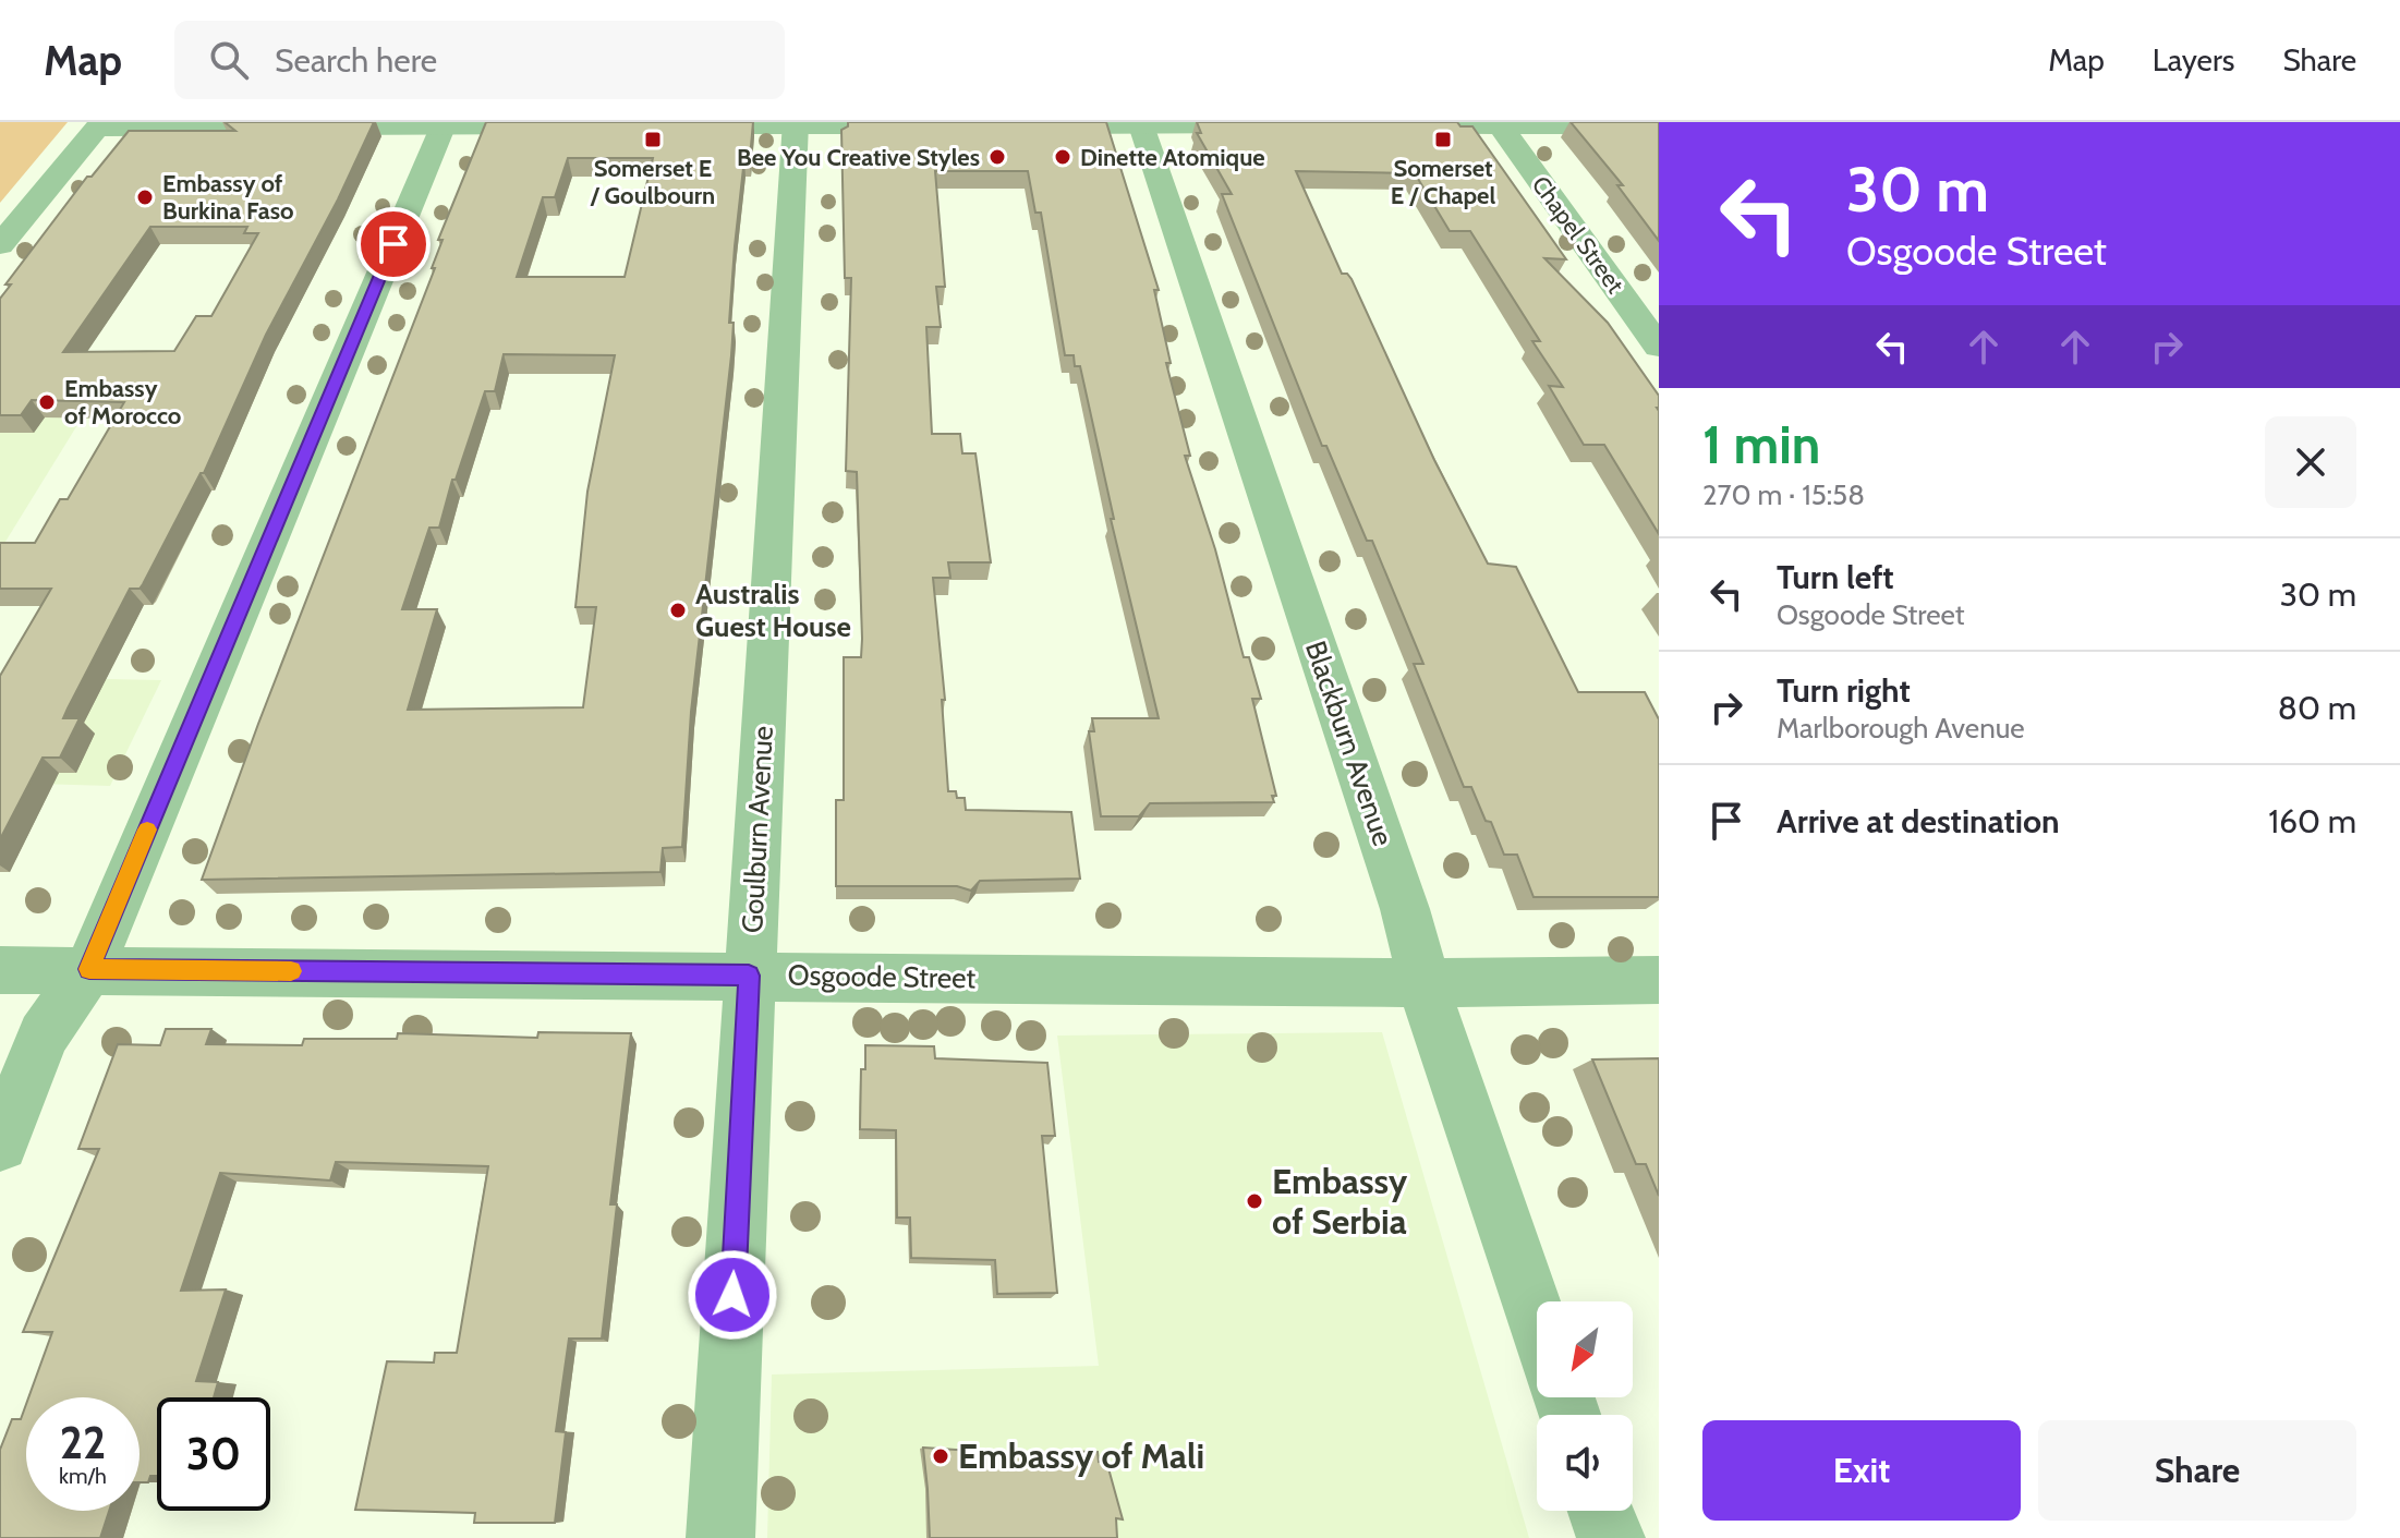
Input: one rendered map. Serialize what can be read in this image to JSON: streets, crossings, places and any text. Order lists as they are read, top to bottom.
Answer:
{
  "streets": {
    "street": [
      "Chapel Street",
      "Blackburn Avenue",
      "Goulburn Avenue",
      "Osgoode Street"
    ]
  },
  "crossings": [
    ["Blackburn Avenue", "Osgoode Street"],
    ["Goulburn Avenue", "Osgoode Street"]
  ],
  "places": {
    "transit": ["Somerset E / Goulbourn", "Somerset E / Chapel"],
    "other": [
      "Bee You Creative Styles",
      "Dinette Atomique",
      "Embassy of Burkina Faso",
      "Embassy of Morocco",
      "Australis Guest House",
      "Embassy of Serbia",
      "Embassy of Mali"
    ]
  },
  "north": "bottom left",
  "page": {
    "header": "Map",
    "search": "Search here",
    "nav": ["Map", "Layers", "Share"],
    "turn": ["30 m", "Osgoode Street"],
    "heading": ["1 min", "270 m · 15:58"],
    "list": [
      {
        "name": "Turn left",
        "note": "Osgoode Street",
        "value": "30 m"
      },
      {
        "name": "Turn right",
        "note": "Marlborough Avenue",
        "value": "80 m"
      },
      {
        "name": "Arrive at destination",
        "value": "160 m"
      }
    ],
    "speed": "22 km/h",
    "limit": "30",
    "buttons": ["Exit", "Share"]
  }
}
